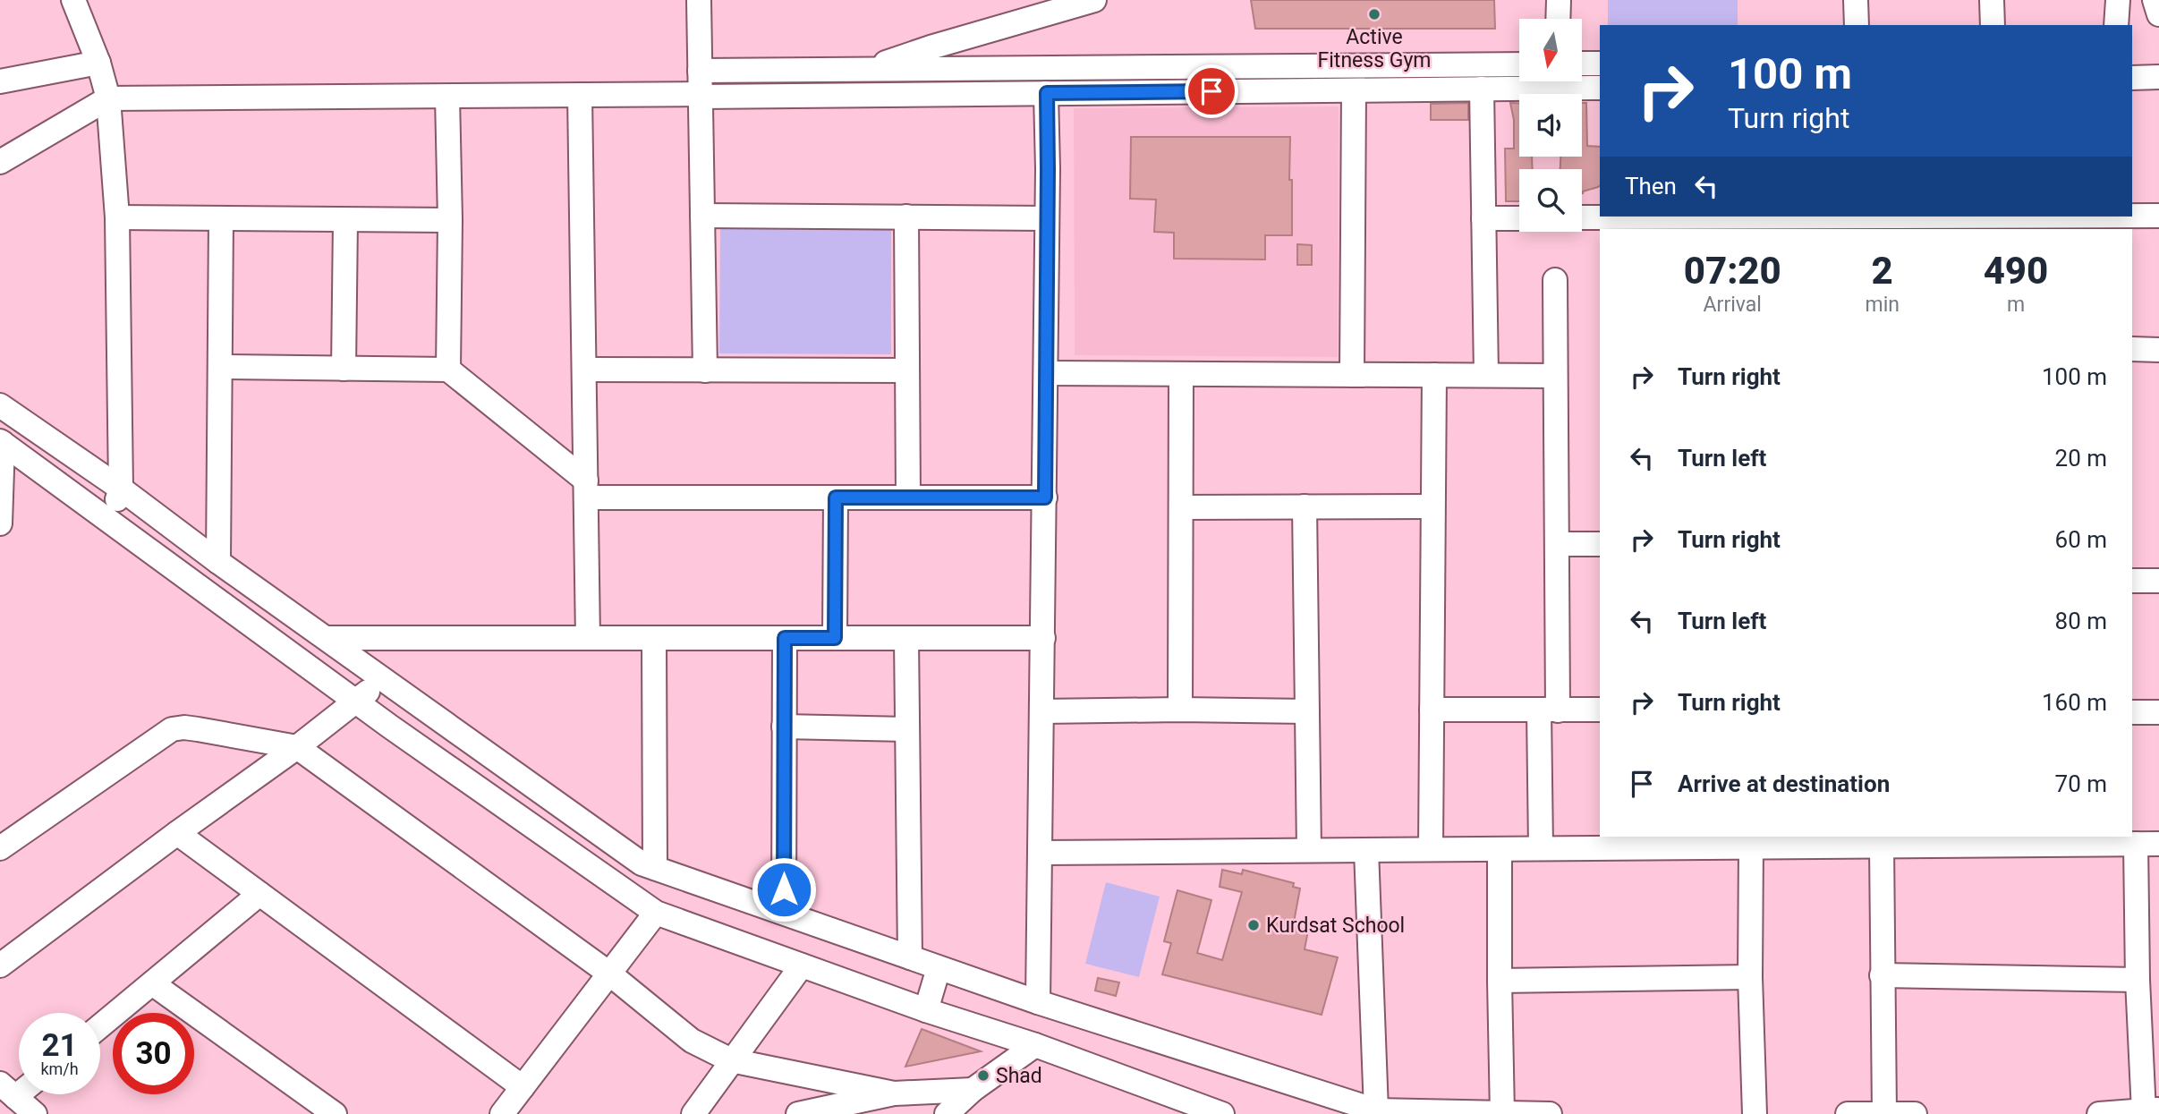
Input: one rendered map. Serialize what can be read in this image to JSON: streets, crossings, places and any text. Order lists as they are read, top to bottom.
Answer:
{
  "places": ["Active Fitness Gym", "Kurdsat School", "Shad"],
  "north": "bottom",
  "page": {
    "turn": ["100 m", "Turn right"],
    "then": "Then",
    "eta": [
      "07:20",
      "Arrival",
      "2",
      "min",
      "490",
      "m"
    ],
    "list": [
      {
        "name": "Turn right",
        "value": "100 m"
      },
      {
        "name": "Turn left",
        "value": "20 m"
      },
      {
        "name": "Turn right",
        "value": "60 m"
      },
      {
        "name": "Turn left",
        "value": "80 m"
      },
      {
        "name": "Turn right",
        "value": "160 m"
      },
      {
        "name": "Arrive at destination",
        "value": "70 m"
      }
    ],
    "speed": "21 km/h",
    "limit": "30"
  }
}
